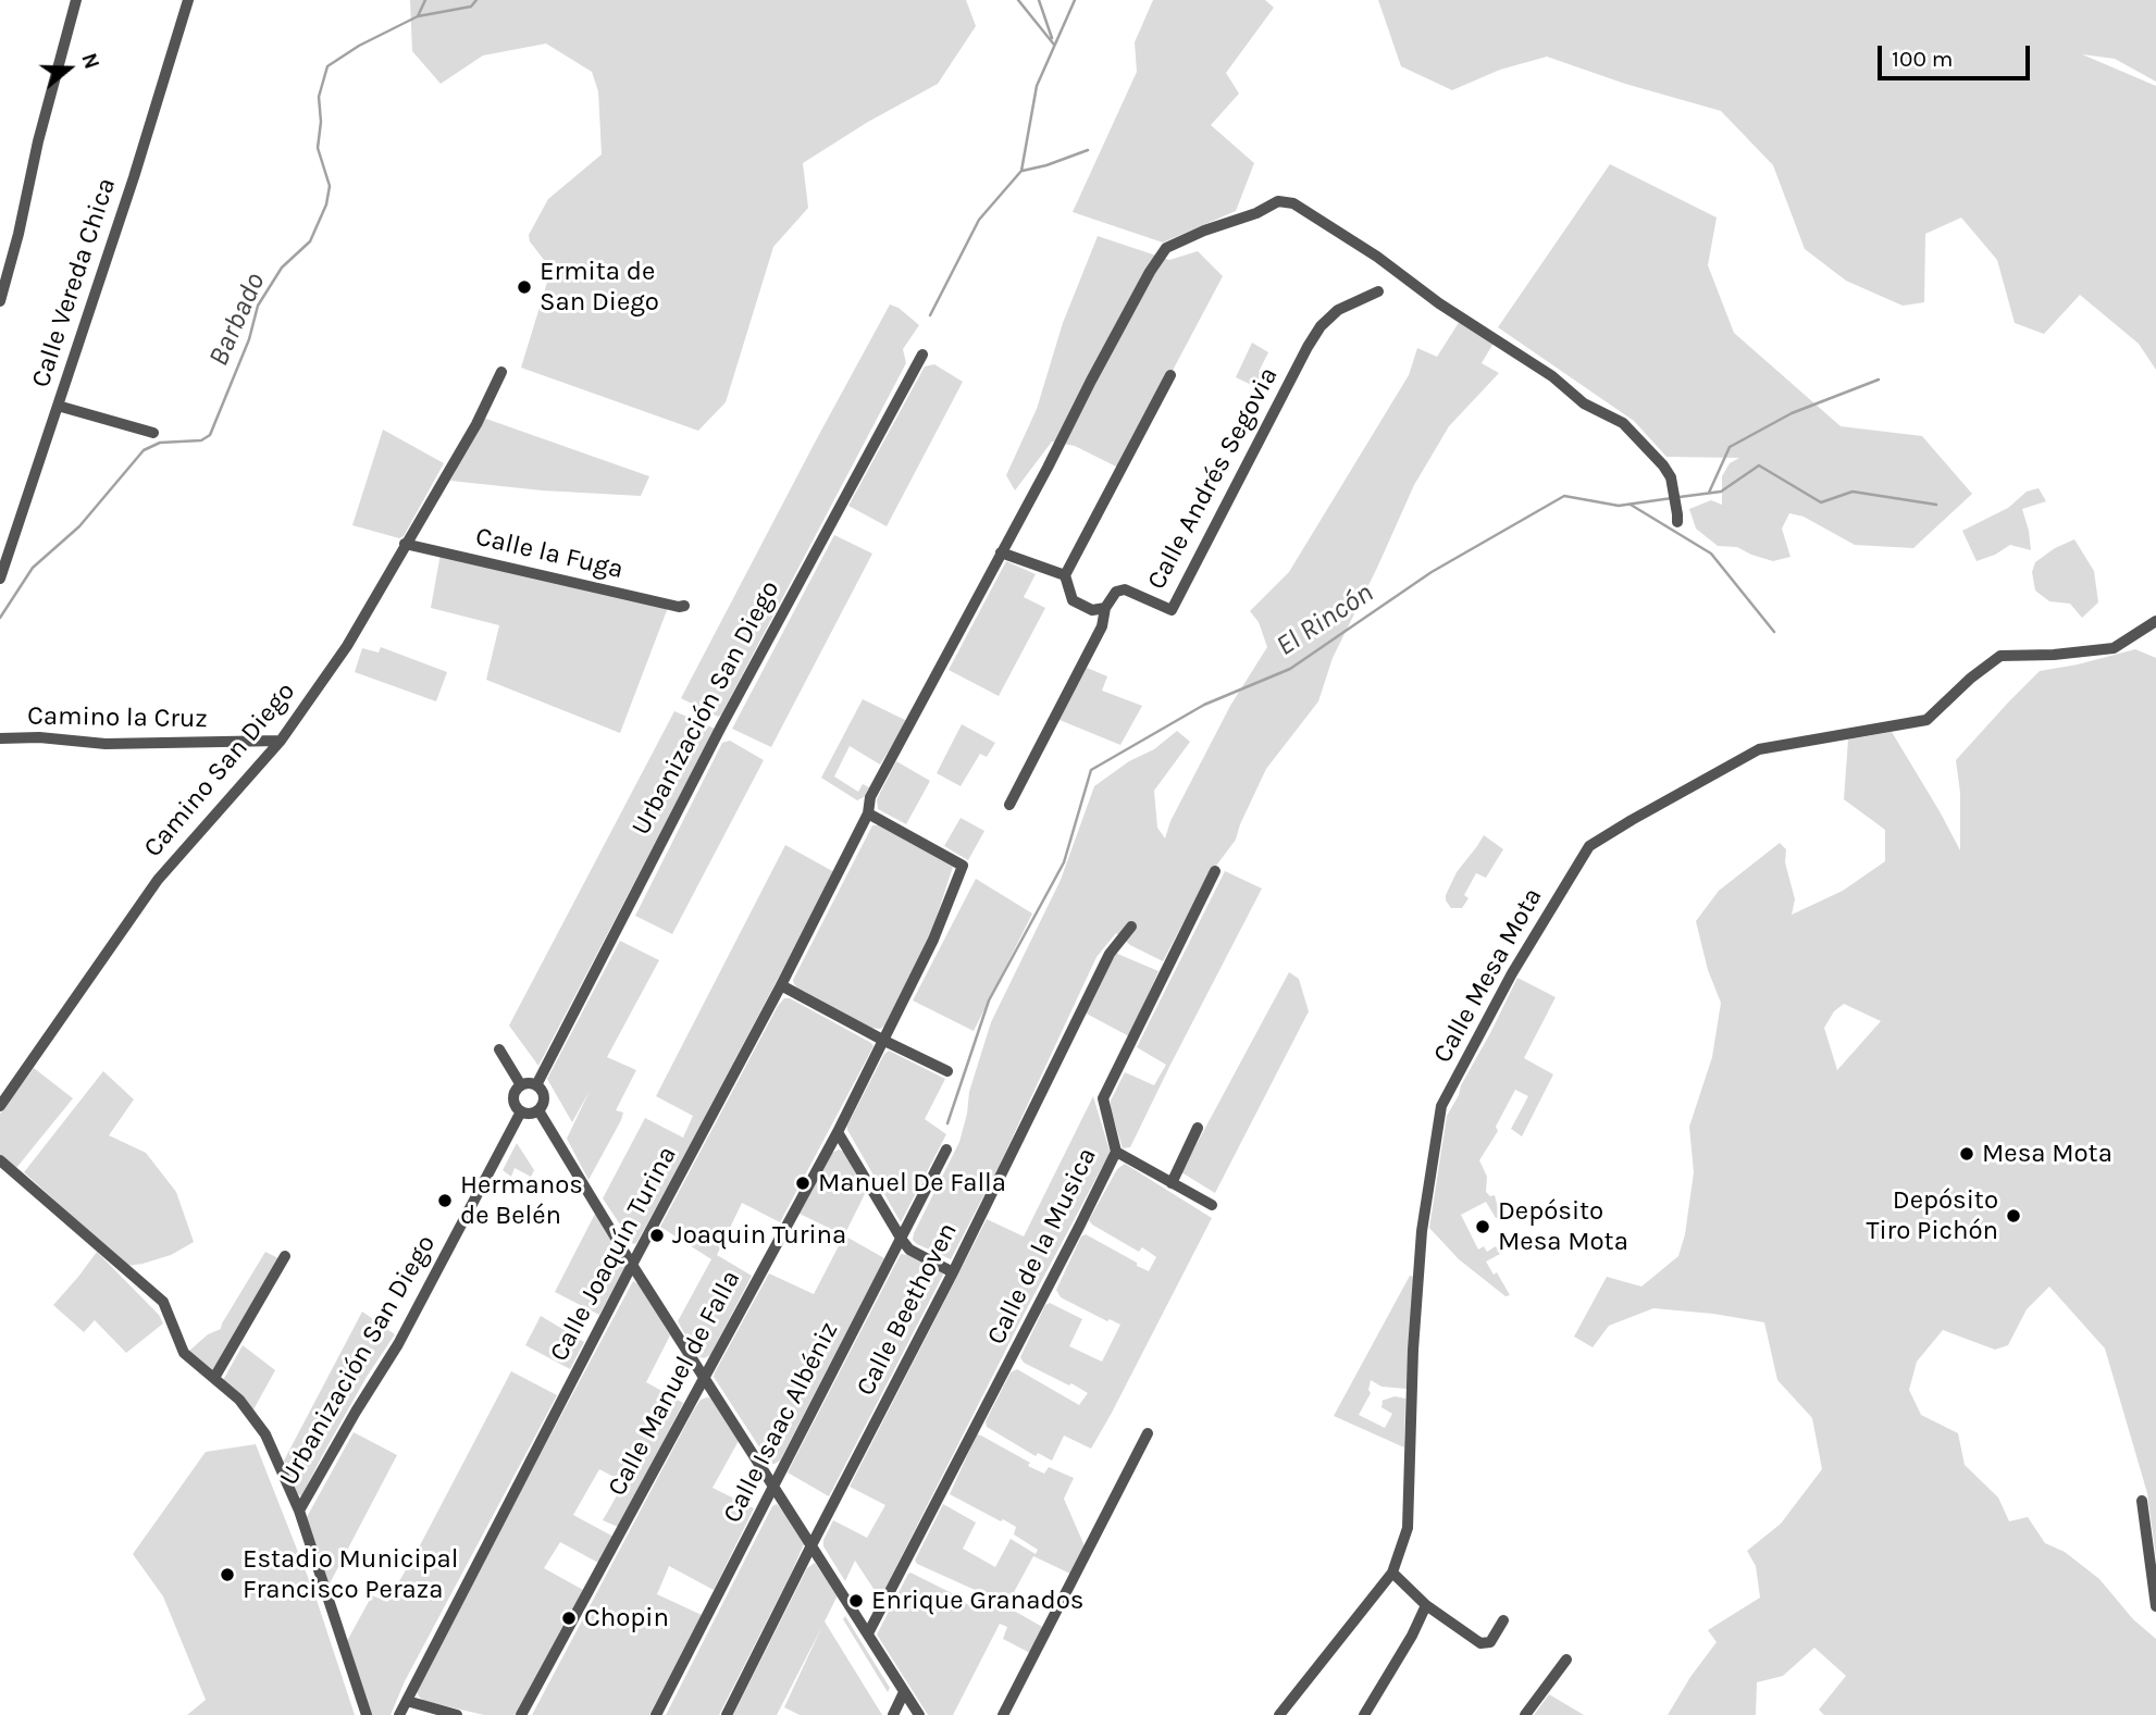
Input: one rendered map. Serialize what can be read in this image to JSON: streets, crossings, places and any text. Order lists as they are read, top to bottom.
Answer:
{
  "streets": {
    "street": [
      "Calle Vereda Chica",
      "Calle Andrés Segovia",
      "Calle la Fuga",
      "Urbanización San Diego",
      "Camino la Cruz",
      "Camino San Diego",
      "Calle Mesa Mota",
      "Calle de la Musica",
      "Calle Joaquín Turina",
      "Calle Beethoven",
      "Calle Manuel de Falla",
      "Calle Isaac Albéniz"
    ]
  },
  "crossings": [
    ["Calle la Fuga", "Camino San Diego"],
    ["Camino la Cruz", "Camino San Diego"],
    ["Calle Joaquín Turina", "Calle Manuel de Falla"]
  ],
  "water": ["Barbado", "El Rincón"],
  "places": [
    "Ermita de San Diego",
    "Mesa Mota",
    "Manuel De Falla",
    "Hermanos de Belén",
    "Depósito Tiro Pichón",
    "Depósito Mesa Mota",
    "Joaquin Turina",
    "Estadio Municipal Francisco Peraza",
    "Enrique Granados",
    "Chopin"
  ],
  "scale_bar": "100 m",
  "north": "right"
}
